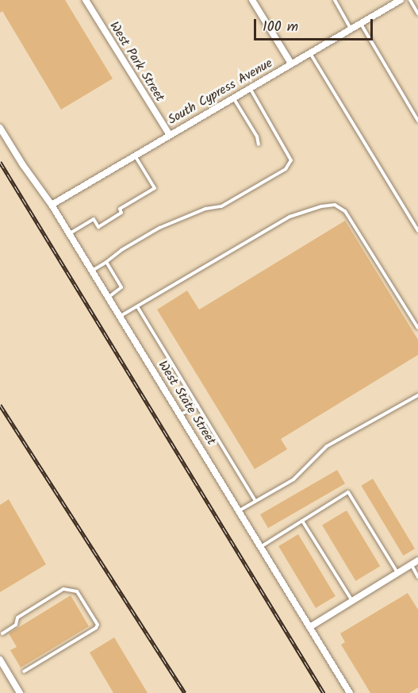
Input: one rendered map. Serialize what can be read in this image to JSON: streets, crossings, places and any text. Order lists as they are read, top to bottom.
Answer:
{
  "streets": {
    "street": ["West Park Street", "South Cypress Avenue", "West State Street"]
  },
  "crossings": [
    ["West Park Street", "South Cypress Avenue"],
    ["South Cypress Avenue", "West State Street"]
  ],
  "scale_bar": "100 m"
}
